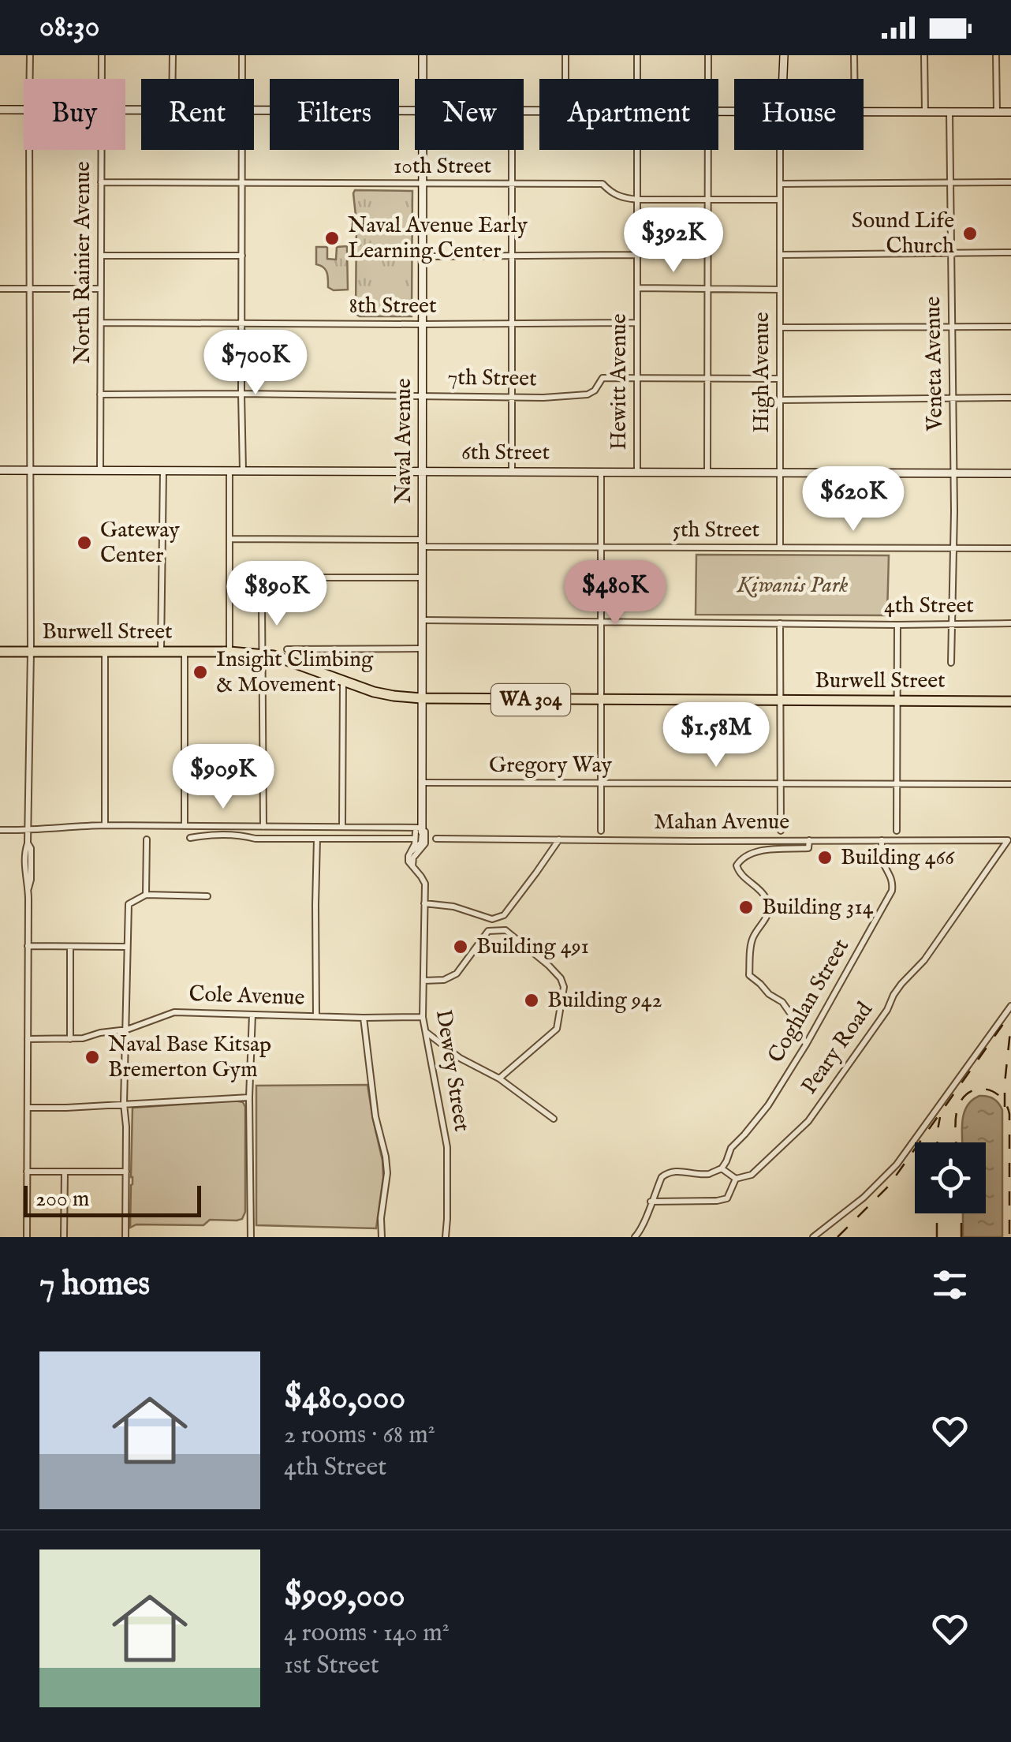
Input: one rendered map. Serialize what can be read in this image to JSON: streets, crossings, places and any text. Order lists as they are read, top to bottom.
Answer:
{
  "streets": {
    "highway": ["Burwell Street", "WA 304"],
    "main road": ["High Avenue", "Naval Avenue", "6th Street"],
    "street": [
      "10th Street",
      "North Rainier Avenue",
      "8th Street",
      "Veneta Avenue",
      "7th Street",
      "Hewitt Avenue",
      "5th Street",
      "4th Street",
      "Gregory Way",
      "Mahan Avenue",
      "Cole Avenue",
      "Coghlan Street",
      "Peary Road",
      "Dewey Street"
    ]
  },
  "crossings": [
    ["10th Street", "North Rainier Avenue"],
    ["10th Street", "High Avenue"],
    ["10th Street", "Hewitt Avenue"],
    ["10th Street", "Naval Avenue"],
    ["North Rainier Avenue", "8th Street"],
    ["North Rainier Avenue", "7th Street"],
    ["North Rainier Avenue", "6th Street"],
    ["8th Street", "Hewitt Avenue"],
    ["8th Street", "Naval Avenue"],
    ["Veneta Avenue", "6th Street"],
    ["Veneta Avenue", "5th Street"],
    ["Veneta Avenue", "4th Street"],
    ["High Avenue", "7th Street"],
    ["High Avenue", "6th Street"],
    ["High Avenue", "5th Street"],
    ["7th Street", "Hewitt Avenue"],
    ["7th Street", "Naval Avenue"],
    ["Hewitt Avenue", "6th Street"],
    ["Hewitt Avenue", "5th Street"],
    ["Hewitt Avenue", "4th Street"],
    ["Hewitt Avenue", "Burwell Street"],
    ["Hewitt Avenue", "Gregory Way"],
    ["Naval Avenue", "6th Street"],
    ["Naval Avenue", "5th Street"],
    ["Naval Avenue", "4th Street"],
    ["Naval Avenue", "Burwell Street"],
    ["Naval Avenue", "Gregory Way"],
    ["Naval Avenue", "Dewey Street"],
    ["Mahan Avenue", "Coghlan Street"],
    ["Mahan Avenue", "Peary Road"],
    ["Cole Avenue", "Dewey Street"]
  ],
  "parks": ["Kiwanis Park"],
  "places": [
    "Sound Life Church",
    "Naval Avenue Early Learning Center",
    "Gateway Center",
    "Insight Climbing & Movement",
    "Building 466",
    "Building 314",
    "Building 491",
    "Building 942",
    "Naval Base Kitsap Bremerton Gym"
  ],
  "scale_bar": "200 m",
  "page": {
    "status": "08:30",
    "chip": [
      "Buy",
      "Rent",
      "Filters",
      "New",
      "Apartment",
      "House"
    ],
    "price": [
      "$392K",
      "$700K",
      "$620K",
      "$480K",
      "$890K",
      "$1.58M",
      "$909K"
    ],
    "scale": "200 m",
    "heading": "7 homes",
    "list": [
      {
        "name": "$480,000",
        "note": "2 rooms · 68 m² · 4th Street"
      },
      {
        "name": "$909,000",
        "note": "4 rooms · 140 m² · 1st Street"
      }
    ]
  }
}
